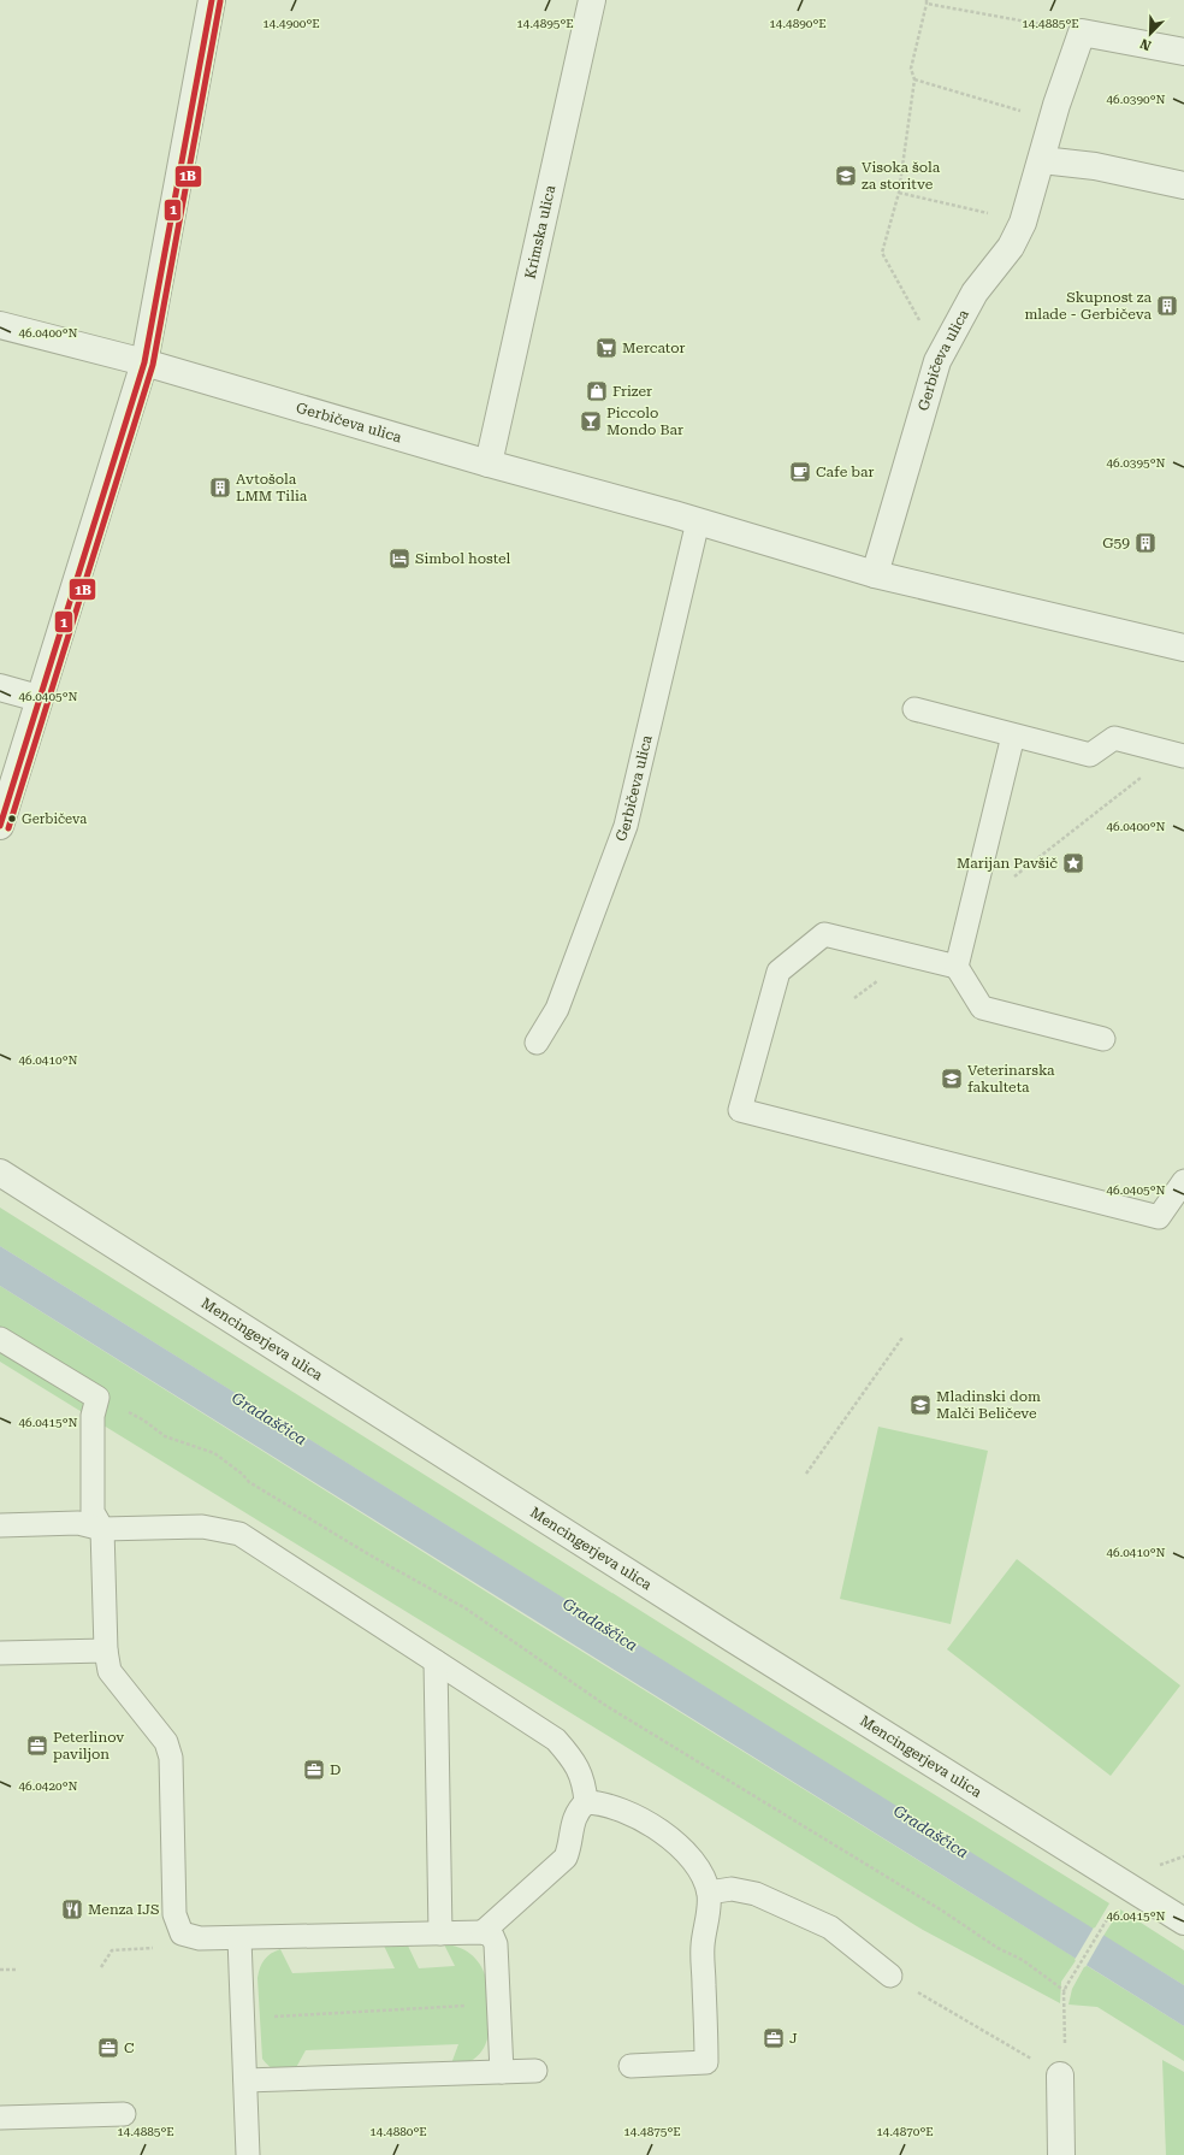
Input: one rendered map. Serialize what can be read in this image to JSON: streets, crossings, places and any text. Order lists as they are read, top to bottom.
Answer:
{
  "streets": {
    "street": ["Krimska ulica", "Gerbičeva ulica", "Mencingerjeva ulica"]
  },
  "crossings": [
    ["Krimska ulica", "Gerbičeva ulica"]
  ],
  "water": ["Gradaščica"],
  "places": {
    "school or university": ["Visoka šola za storitve", "Veterinarska fakulteta", "Mladinski dom Malči Beličeve"],
    "building": ["Skupnost za mlade - Gerbičeva", "Avtošola LMM Tilia", "G59"],
    "supermarket": ["Mercator"],
    "shop": ["Frizer"],
    "bar": ["Piccolo Mondo Bar"],
    "cafe": ["Cafe bar"],
    "hotel": ["Simbol hostel"],
    "other": ["Gerbičeva"],
    "place": ["Marijan Pavšič"],
    "office": [
      "Peterlinov paviljon",
      "D",
      "J",
      "C"
    ],
    "restaurant": ["Menza IJS"]
  },
  "lines": ["transit line 1", "transit line 1B"],
  "north": "bottom left",
  "coordinates": [
    "14.4900°E",
    "14.4895°E",
    "14.4890°E",
    "14.4885°E",
    "46.0390°N",
    "46.0400°N",
    "46.0395°N",
    "46.0405°N",
    "46.0410°N",
    "46.0415°N",
    "46.0420°N",
    "14.4880°E",
    "14.4875°E",
    "14.4870°E"
  ]
}
